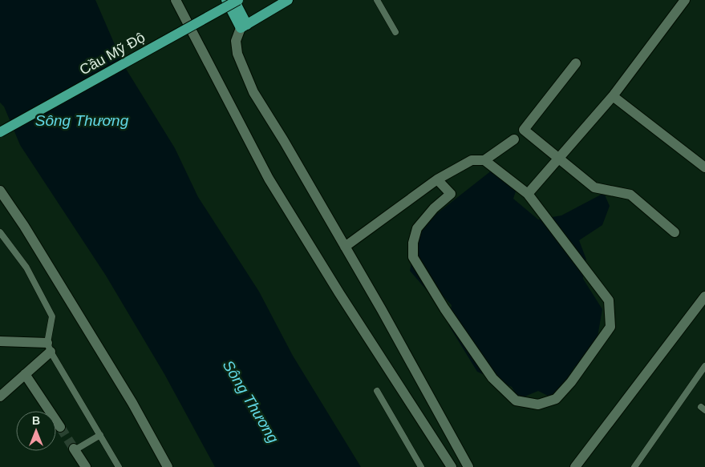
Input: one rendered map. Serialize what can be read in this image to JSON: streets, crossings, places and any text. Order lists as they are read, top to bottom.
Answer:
{
  "streets": {
    "main road": ["Cầu Mỹ Độ"]
  },
  "water": ["Sông Thương"],
  "north": "top"
}
